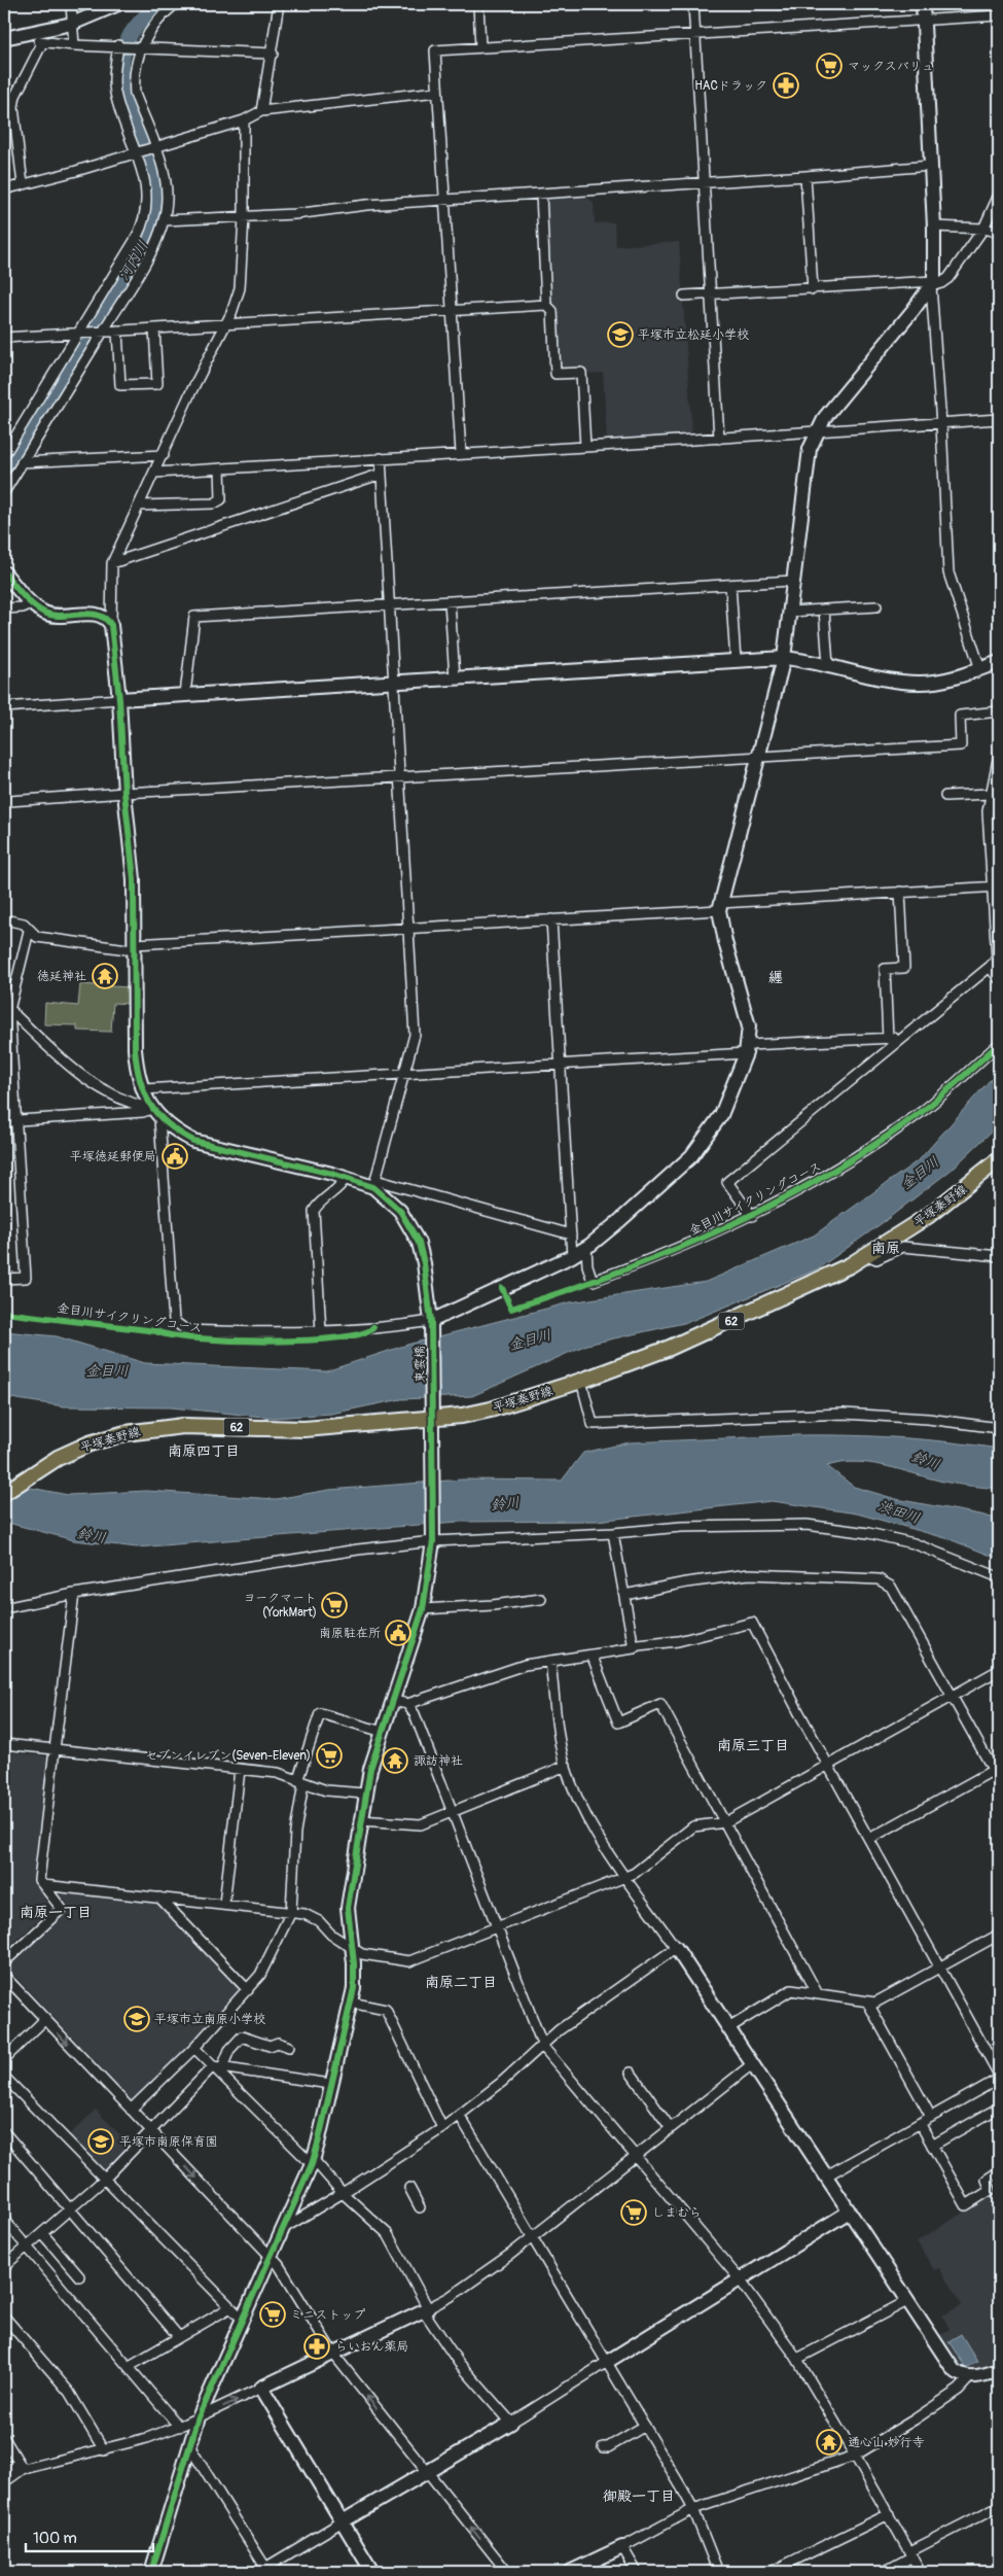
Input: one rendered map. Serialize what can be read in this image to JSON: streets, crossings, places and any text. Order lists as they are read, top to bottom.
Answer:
{
  "streets": {
    "main road": ["平塚秦野線", "62"],
    "street": ["金目川サイクリングコース", "東雲橋"]
  },
  "crossings": [
    ["平塚秦野線", "東雲橋"]
  ],
  "districts": [
    "纒",
    "南原",
    "南原四丁目",
    "南原三丁目",
    "南原一丁目",
    "南原二丁目",
    "御殿一丁目"
  ],
  "water": [
    "河内川",
    "金目川",
    "鈴川",
    "渋田川"
  ],
  "places": {
    "supermarket": [
      "マックスバリュ",
      "ヨークマート (YorkMart)",
      "セブンイレブン(Seven-Eleven)",
      "しまむら",
      "ミニストップ"
    ],
    "pharmacy": ["HACドラック", "らいおん薬局"],
    "school or university": ["平塚市立松延小学校", "平塚市立南原小学校", "平塚市南原保育園"],
    "temple": ["徳延神社", "諏訪神社", "通心山 妙行寺"],
    "public building": ["平塚徳延郵便局", "南原駐在所"]
  },
  "scale_bar": "100 m"
}
